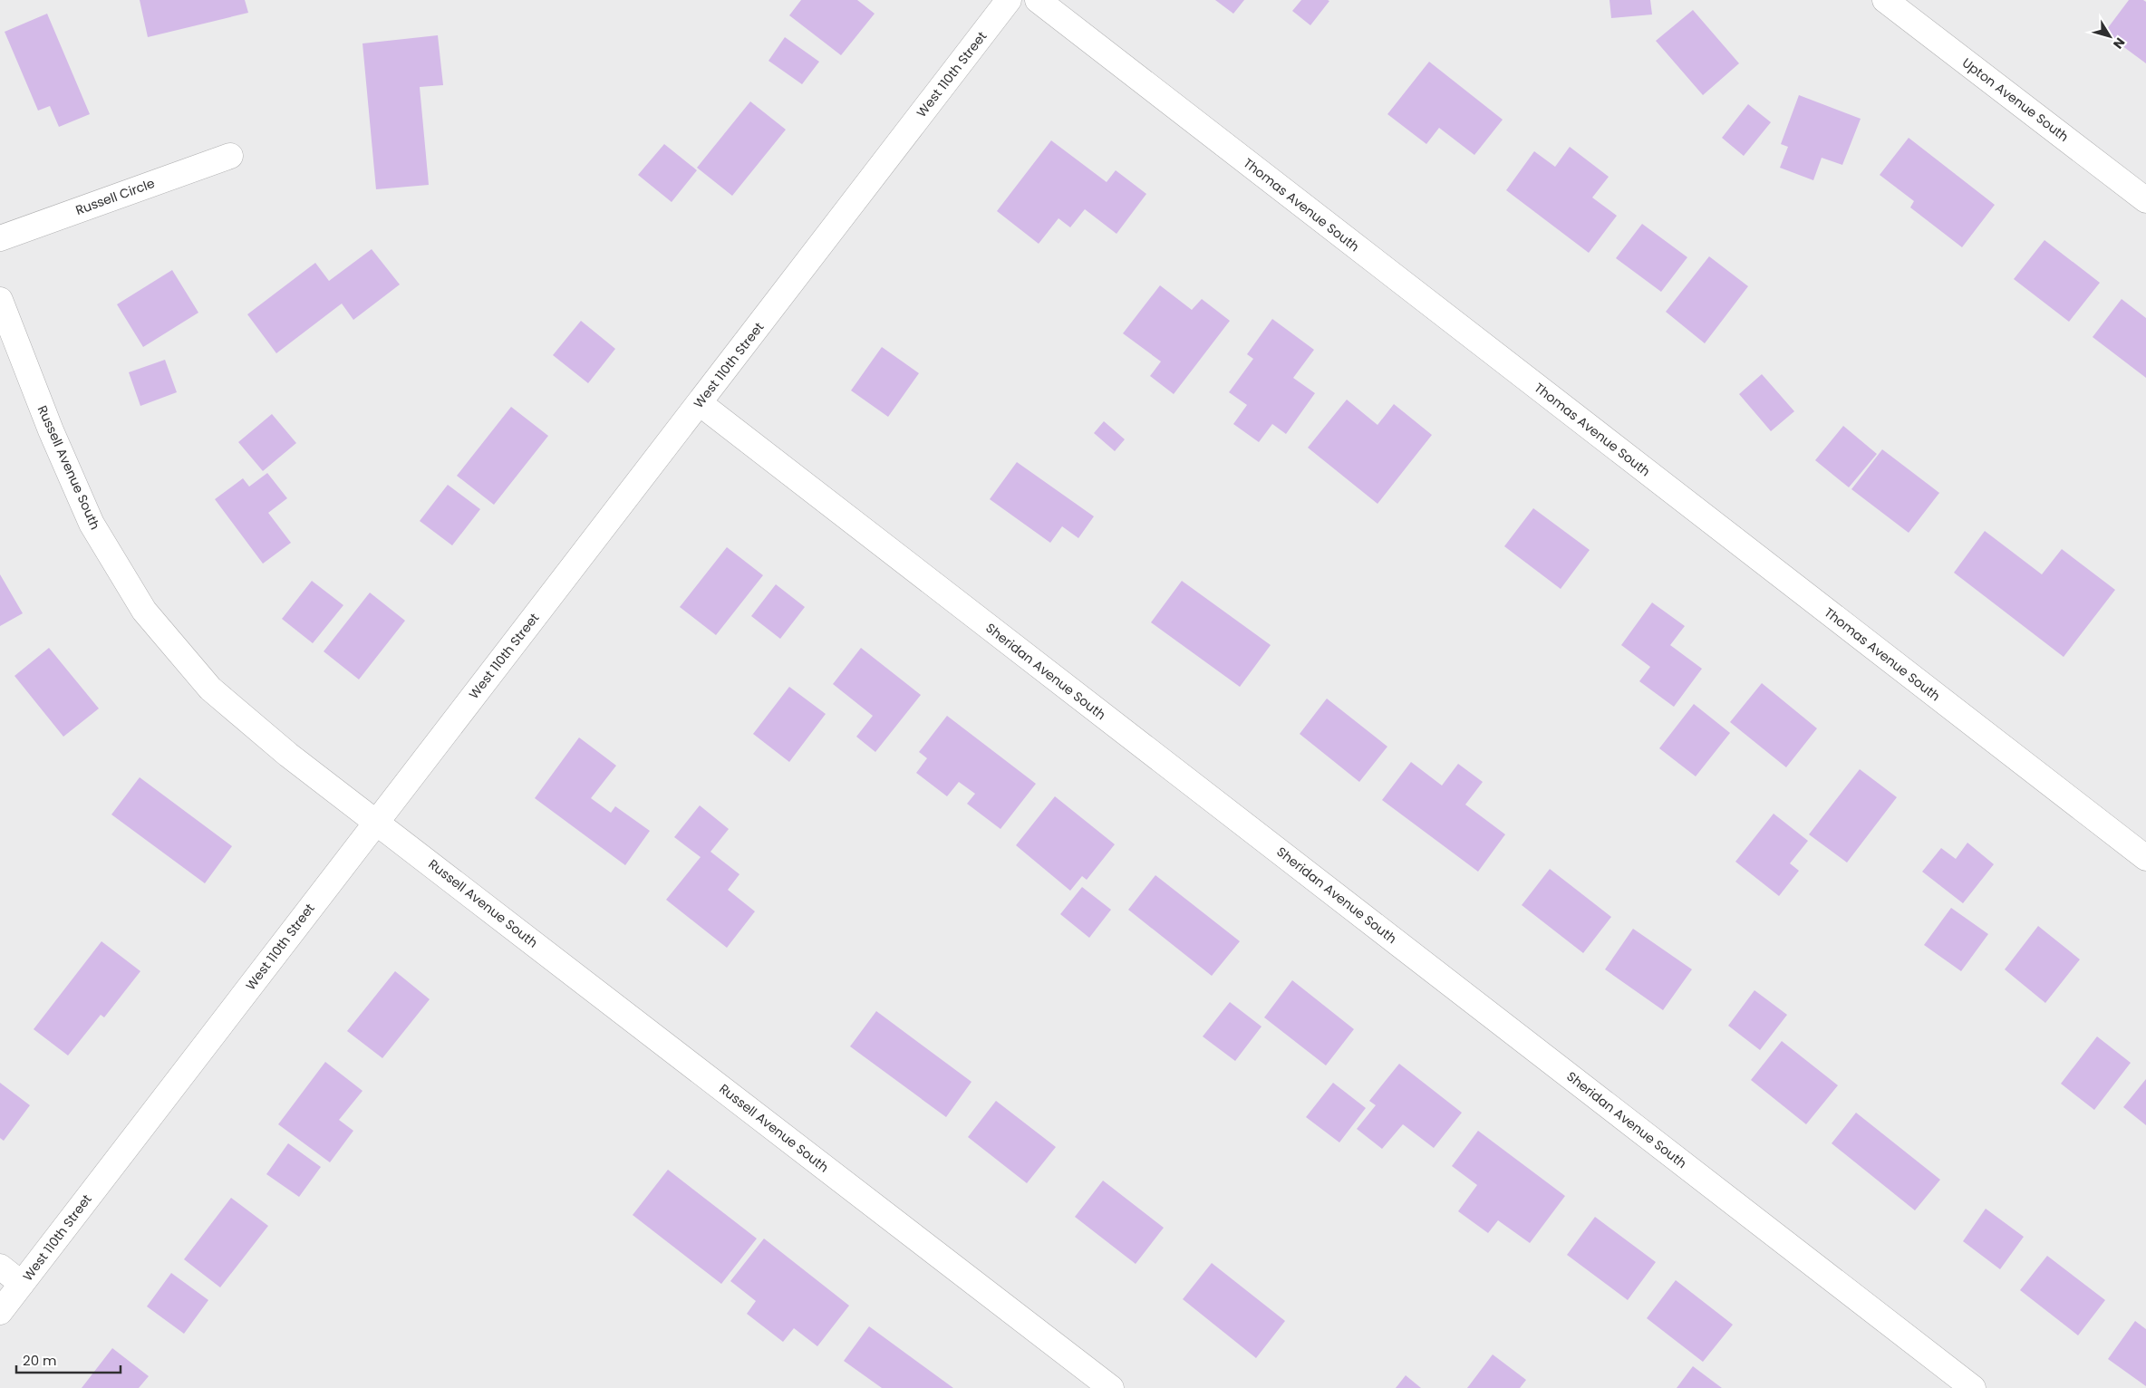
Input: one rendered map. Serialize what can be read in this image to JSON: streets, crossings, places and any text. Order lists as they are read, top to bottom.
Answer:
{
  "streets": {
    "street": [
      "West 110th Street",
      "Upton Avenue South",
      "Russell Circle",
      "Thomas Avenue South",
      "Russell Avenue South",
      "Sheridan Avenue South"
    ]
  },
  "crossings": [
    ["West 110th Street", "Russell Avenue South"],
    ["West 110th Street", "Sheridan Avenue South"]
  ],
  "scale_bar": "20 m",
  "north": "bottom right"
}
